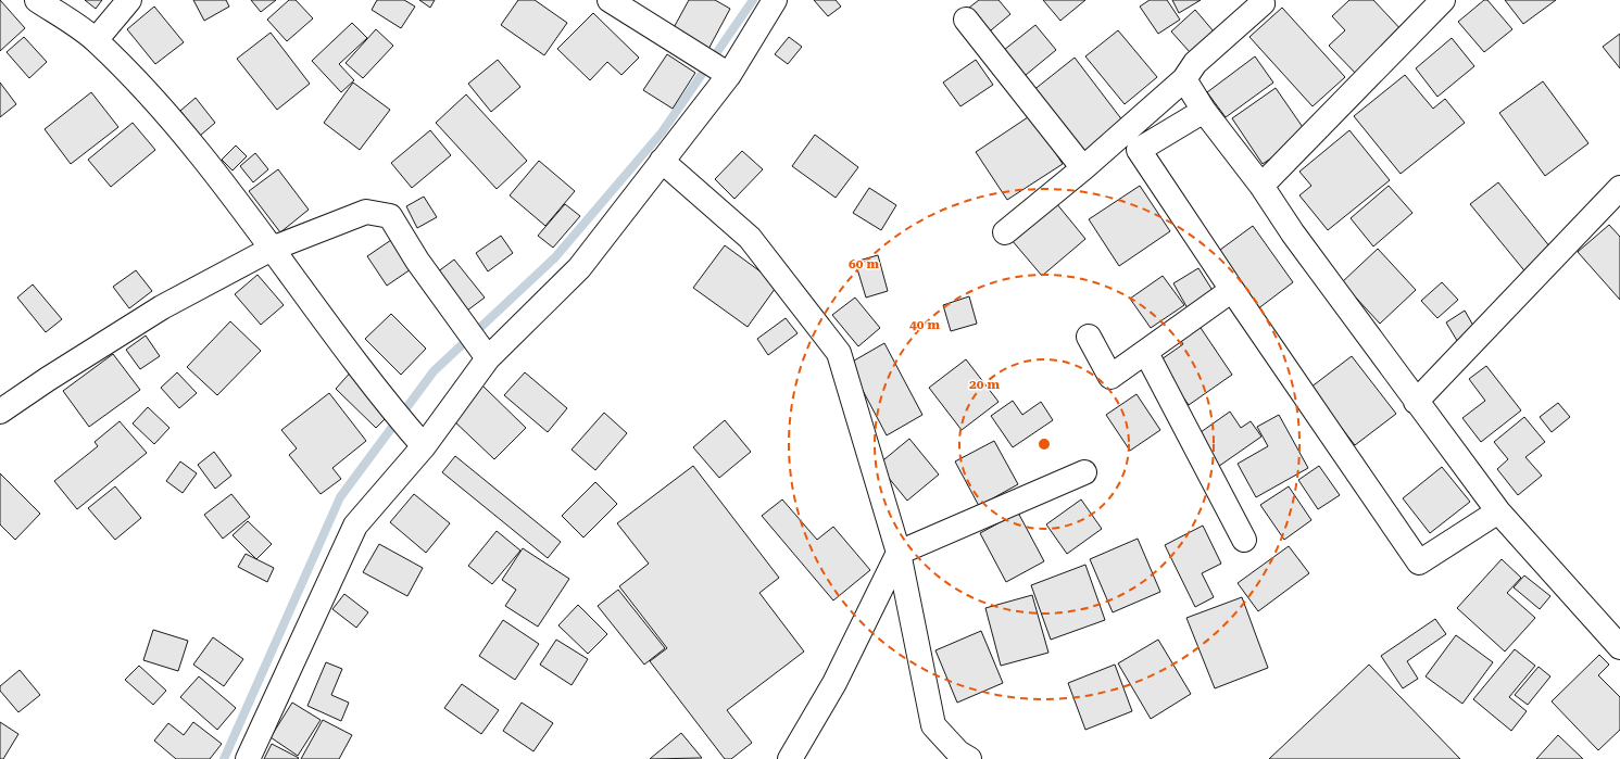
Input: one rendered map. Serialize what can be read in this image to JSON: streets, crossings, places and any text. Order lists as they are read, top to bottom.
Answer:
{
  "rings": ["60 m", "40 m", "20 m"]
}
